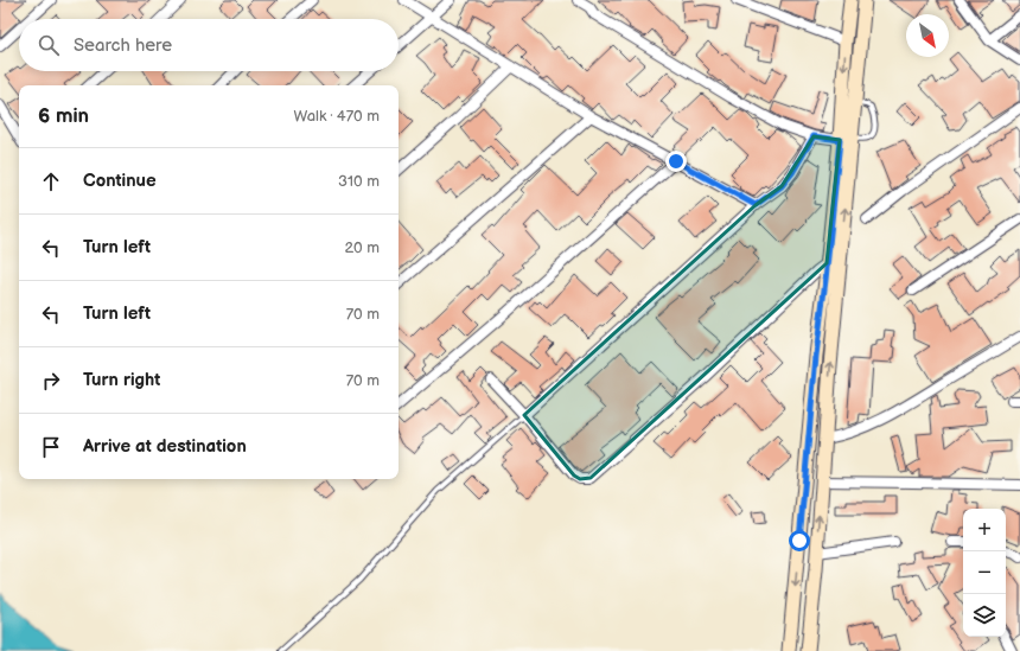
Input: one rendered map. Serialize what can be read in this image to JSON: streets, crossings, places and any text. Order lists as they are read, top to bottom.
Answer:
{
  "north": "bottom right",
  "page": {
    "search": "Search here",
    "heading": ["6 min", "Walk · 470 m"],
    "list": [
      ["Continue", "310 m"],
      ["Turn left", "20 m"],
      ["Turn left", "70 m"],
      ["Turn right", "70 m"],
      "Arrive at destination"
    ],
    "map_buttons": ["+", "−"]
  }
}
